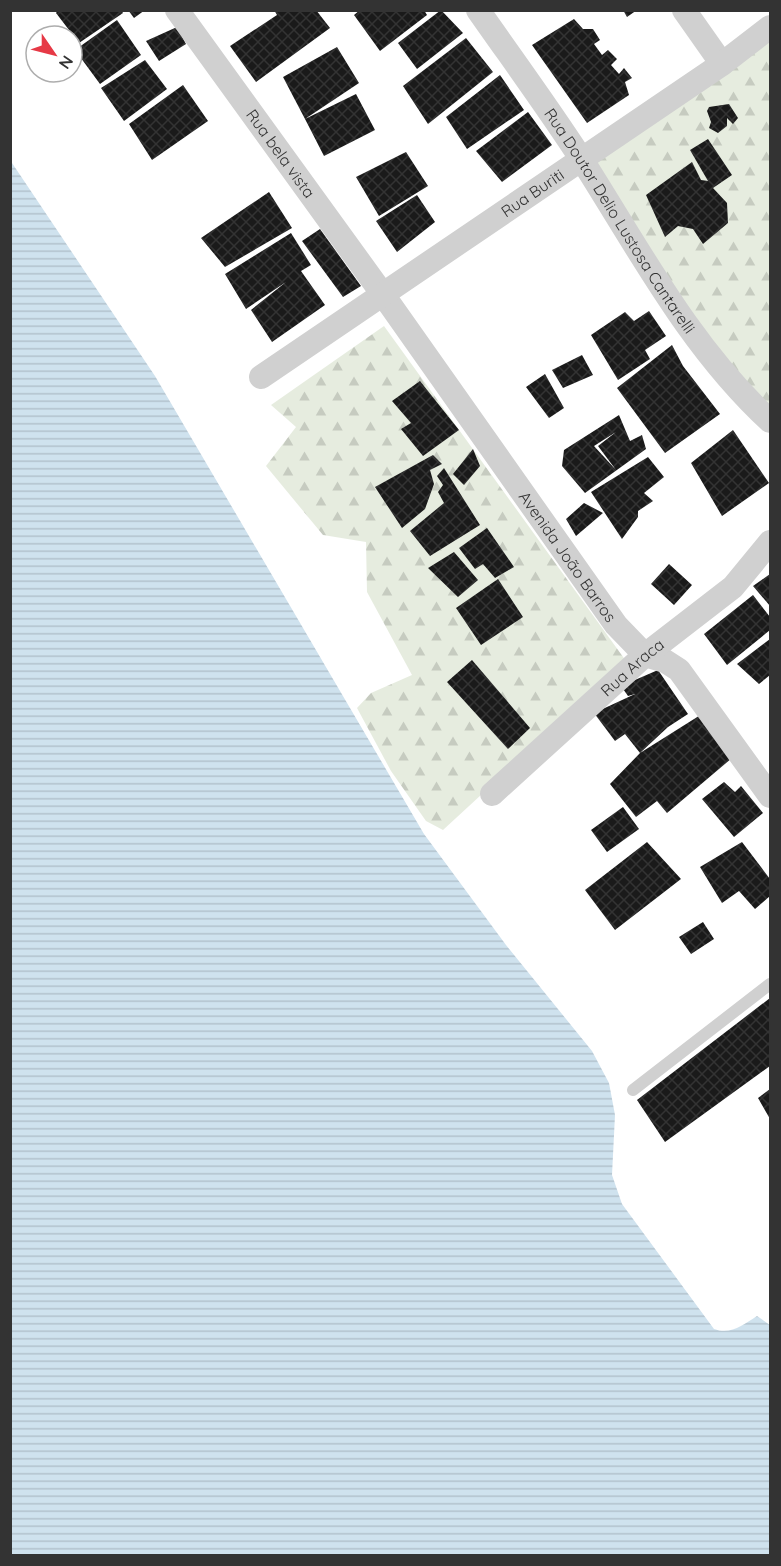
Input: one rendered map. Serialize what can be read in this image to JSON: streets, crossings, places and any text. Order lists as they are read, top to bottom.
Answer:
{
  "streets": {
    "street": [
      "Rua bela vista",
      "Rua Buriti",
      "Rua Doutor Delio Lustosa Cantarelli",
      "Avenida João Barros",
      "Rua Araca"
    ]
  },
  "crossings": [
    ["Rua bela vista", "Rua Buriti"],
    ["Rua bela vista", "Avenida João Barros"],
    ["Rua Buriti", "Rua Doutor Delio Lustosa Cantarelli"],
    ["Rua Buriti", "Avenida João Barros"],
    ["Avenida João Barros", "Rua Araca"]
  ],
  "north": "bottom right"
}
